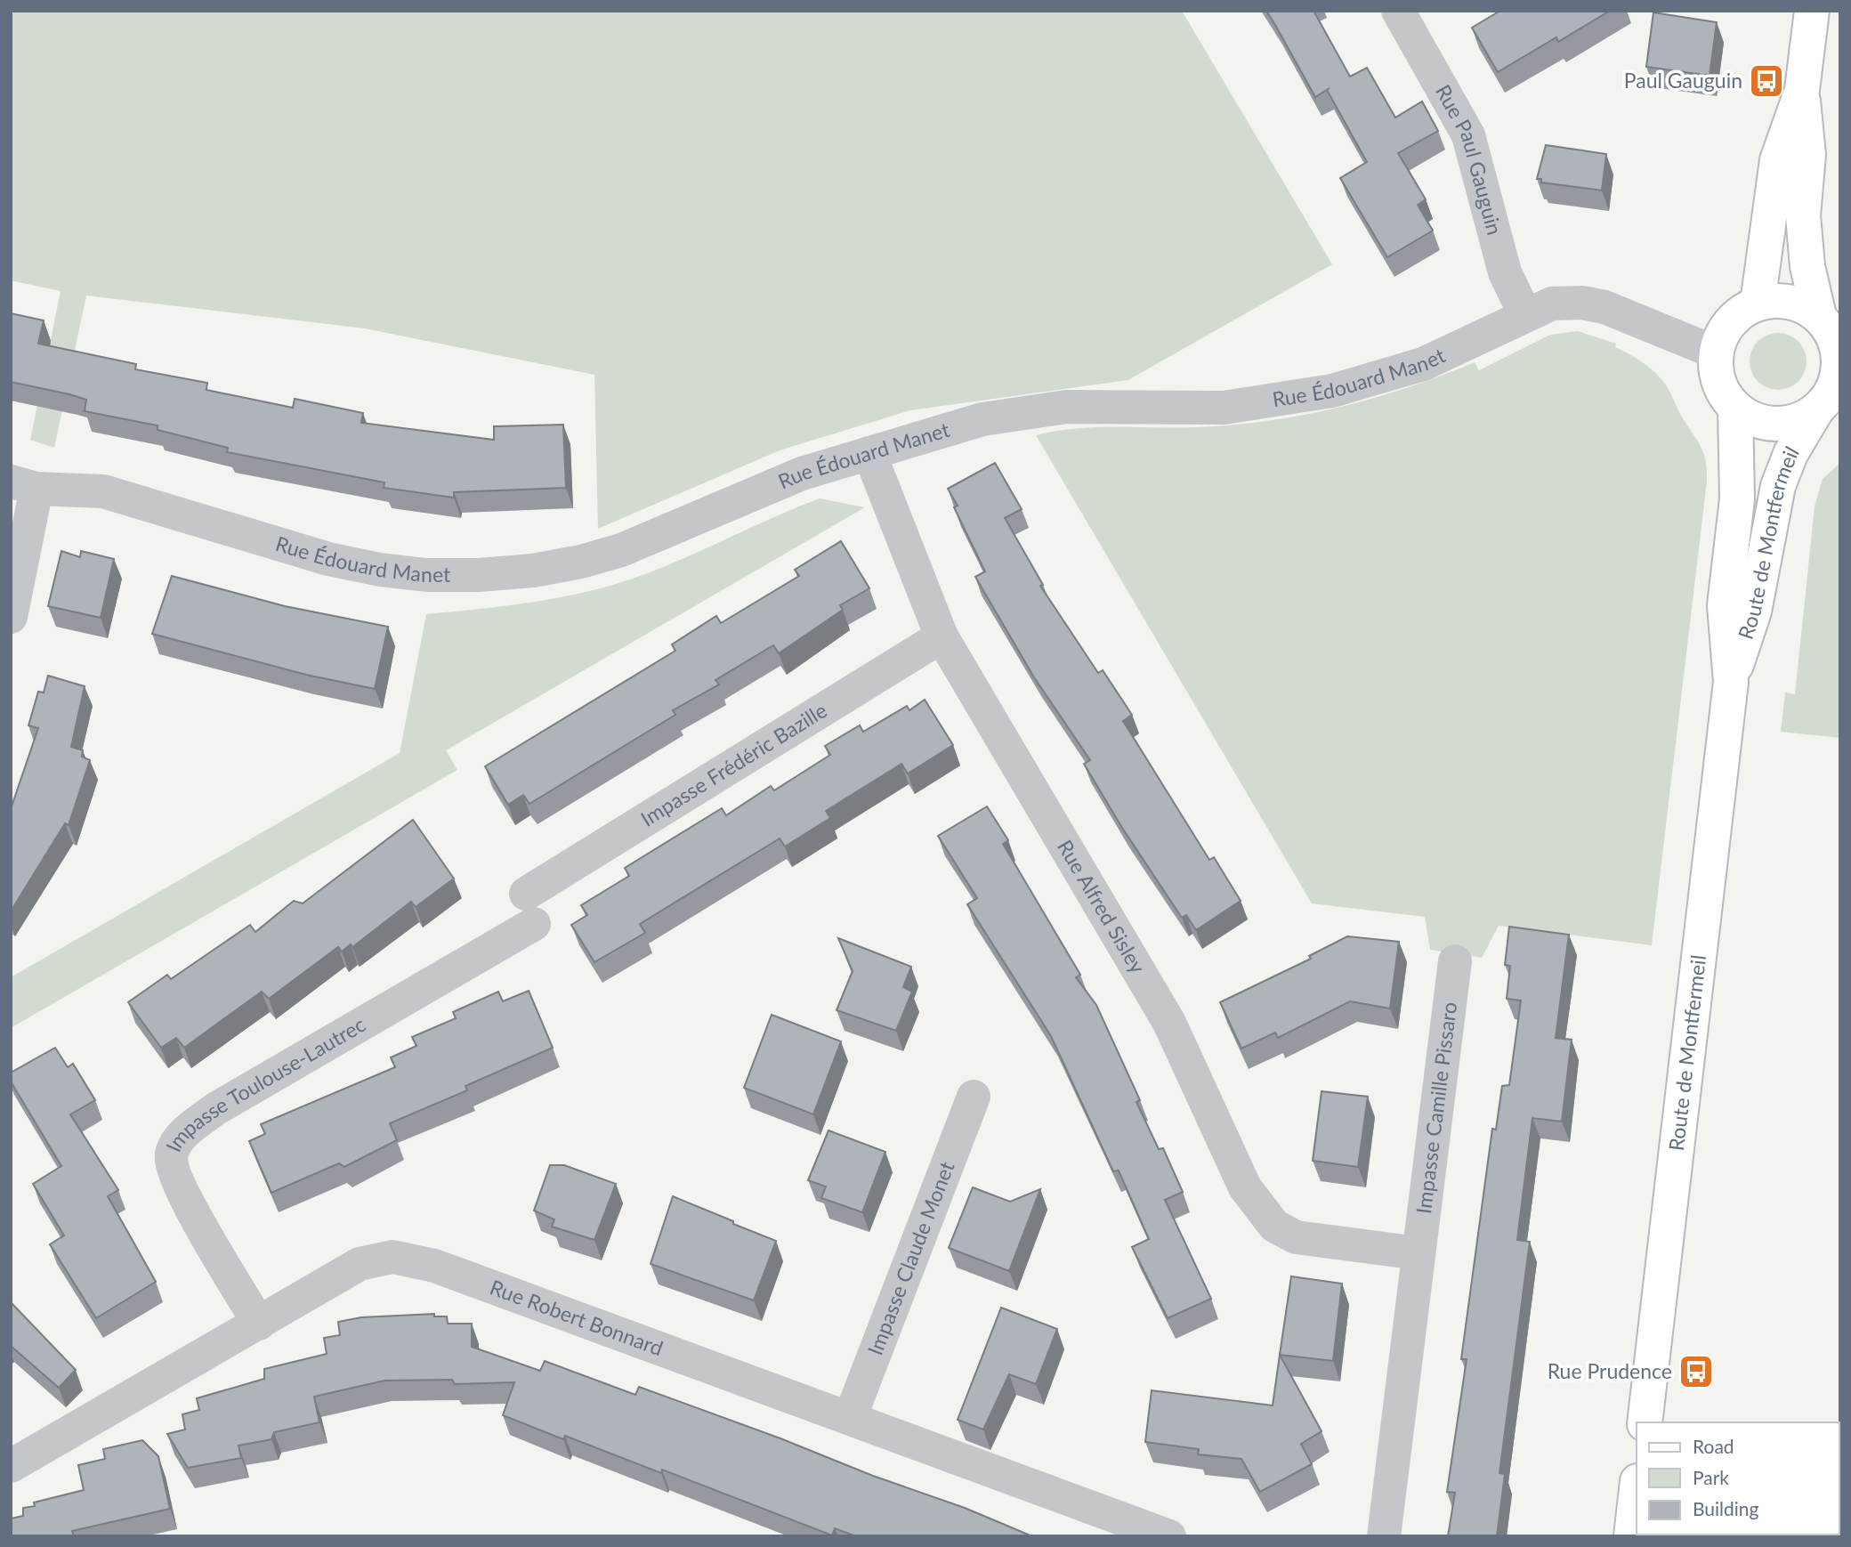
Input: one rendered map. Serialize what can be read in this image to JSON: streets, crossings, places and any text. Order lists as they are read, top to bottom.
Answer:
{
  "streets": {
    "main road": ["Route de Montfermeil"],
    "street": [
      "Rue Paul Gauguin",
      "Rue Édouard Manet",
      "Impasse Frédéric Bazille",
      "Rue Alfred Sisley",
      "Impasse Toulouse-Lautrec",
      "Impasse Camille Pissaro",
      "Impasse Claude Monet",
      "Rue Robert Bonnard"
    ]
  },
  "crossings": [
    ["Rue Paul Gauguin", "Rue Édouard Manet"],
    ["Rue Édouard Manet", "Route de Montfermeil"],
    ["Rue Édouard Manet", "Rue Alfred Sisley"],
    ["Impasse Frédéric Bazille", "Rue Alfred Sisley"],
    ["Impasse Frédéric Bazille", "Impasse Toulouse-Lautrec"],
    ["Rue Alfred Sisley", "Impasse Camille Pissaro"],
    ["Impasse Toulouse-Lautrec", "Rue Robert Bonnard"],
    ["Impasse Claude Monet", "Rue Robert Bonnard"]
  ],
  "places": {
    "bus stop": ["Paul Gauguin", "Rue Prudence"]
  },
  "legend": ["Road", "Park", "Building"]
}
